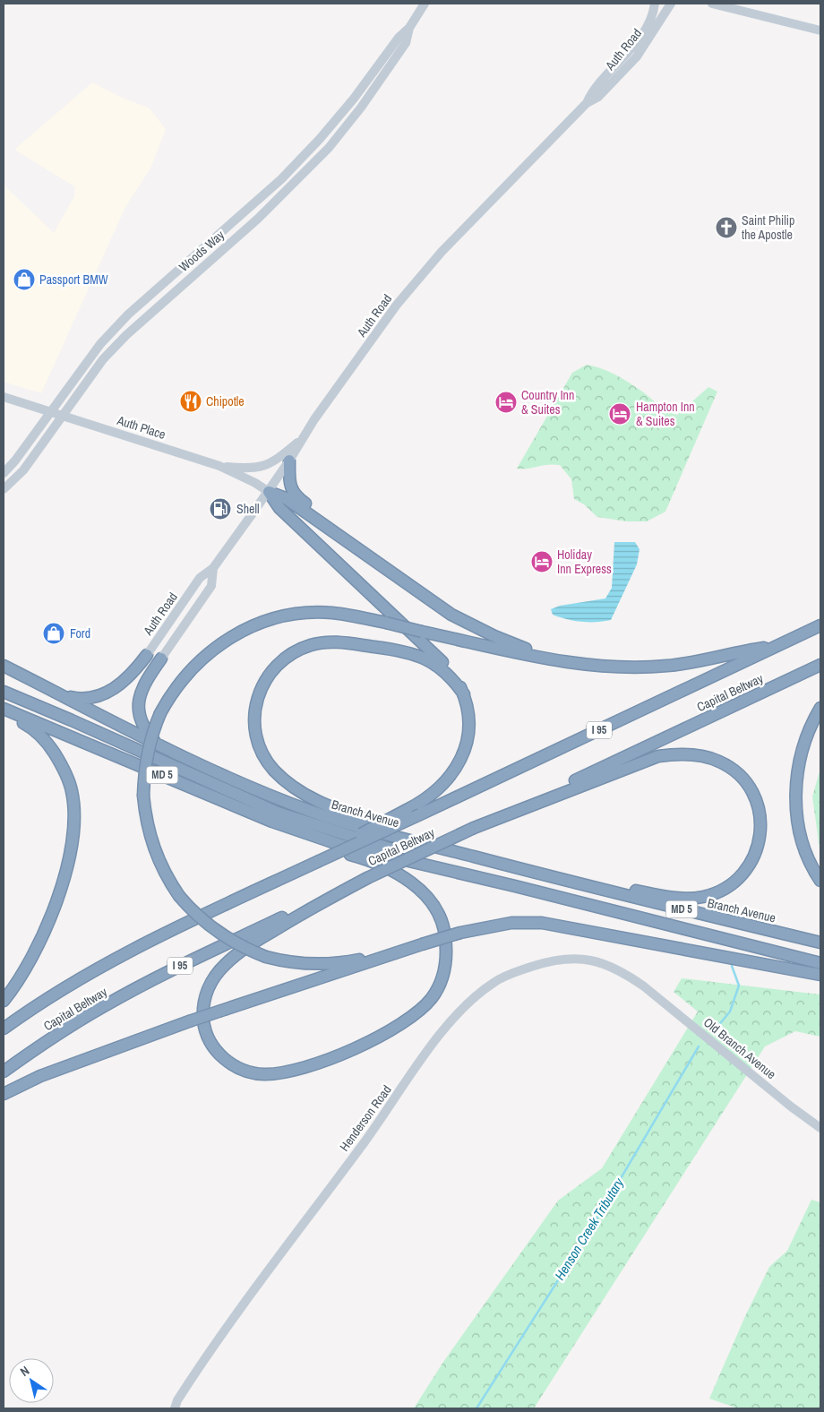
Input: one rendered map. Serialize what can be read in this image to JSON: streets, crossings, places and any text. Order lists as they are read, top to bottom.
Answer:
{
  "streets": {
    "highway": [
      "Capital Beltway",
      "I 95",
      "MD 5",
      "Branch Avenue"
    ],
    "street": [
      "Auth Road",
      "Woods Way",
      "Auth Place",
      "Old Branch Avenue",
      "Henderson Road"
    ]
  },
  "crossings": [
    ["Auth Road", "Auth Place"],
    ["Woods Way", "Auth Place"],
    ["Old Branch Avenue", "Henderson Road"]
  ],
  "water": ["Henson Creek Tributary"],
  "places": {
    "church": ["Saint Philip the Apostle"],
    "shop": ["Passport BMW", "Ford"],
    "restaurant": ["Chipotle"],
    "hotel": ["Country Inn & Suites", "Hampton Inn & Suites", "Holiday Inn Express"],
    "fuel station": ["Shell"]
  },
  "north": "top left"
}
